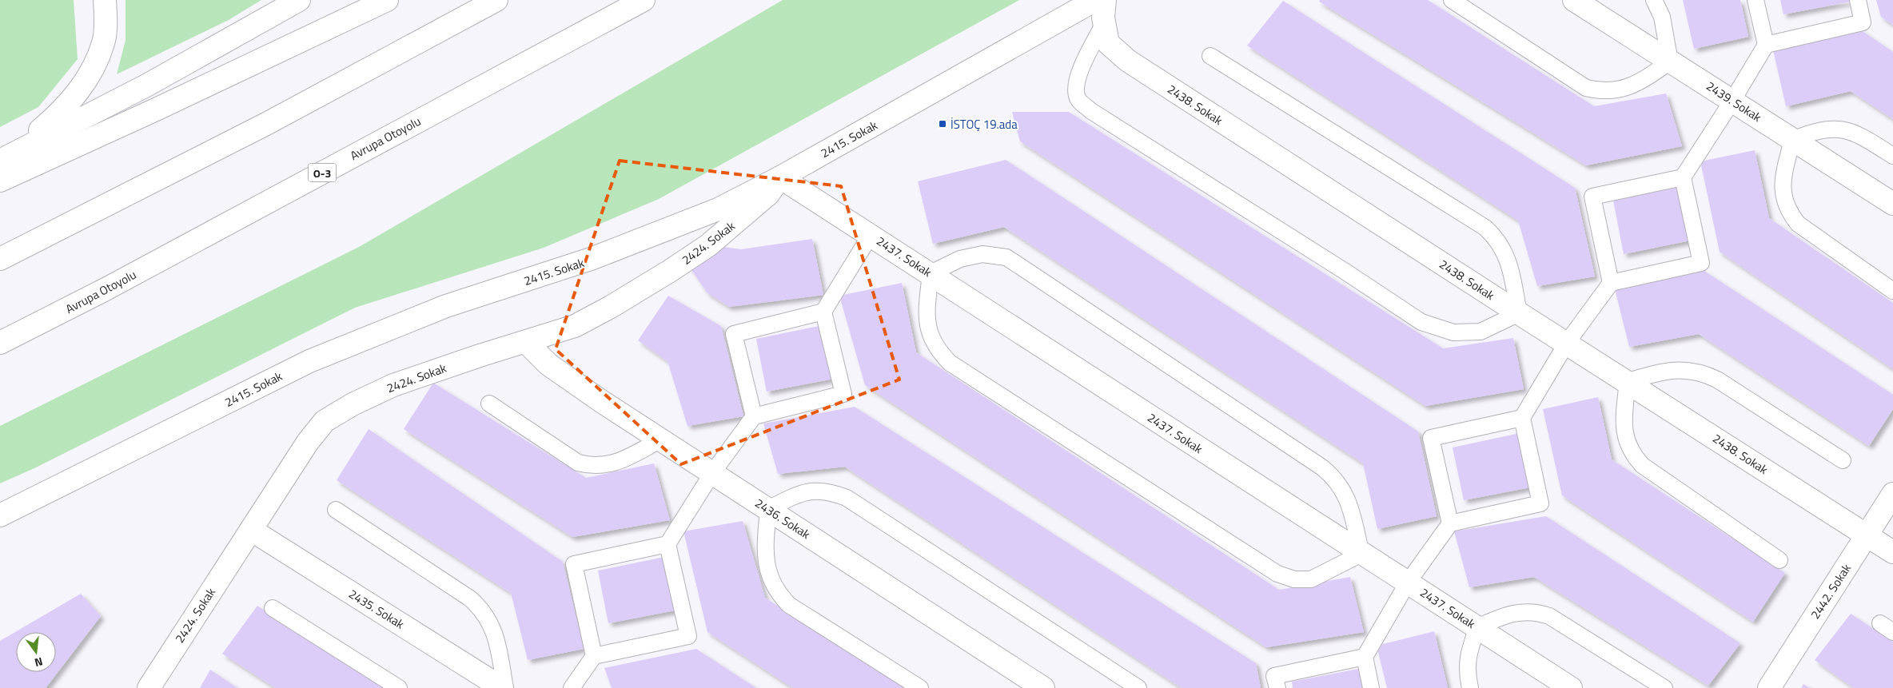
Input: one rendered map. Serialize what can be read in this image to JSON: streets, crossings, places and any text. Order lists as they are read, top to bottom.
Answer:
{
  "streets": {
    "main road": [
      "2439. Sokak",
      "2438. Sokak",
      "Avrupa Otoyolu",
      "2415. Sokak",
      "O-3",
      "2424. Sokak",
      "2437. Sokak",
      "2436. Sokak",
      "2442. Sokak",
      "2435. Sokak"
    ]
  },
  "crossings": [
    ["2438. Sokak", "2442. Sokak"],
    ["2415. Sokak", "2424. Sokak"],
    ["2415. Sokak", "2437. Sokak"],
    ["2424. Sokak", "2437. Sokak"],
    ["2424. Sokak", "2436. Sokak"],
    ["2424. Sokak", "2435. Sokak"]
  ],
  "places": {
    "transit": ["İSTOÇ 19.ada"]
  },
  "north": "bottom"
}
